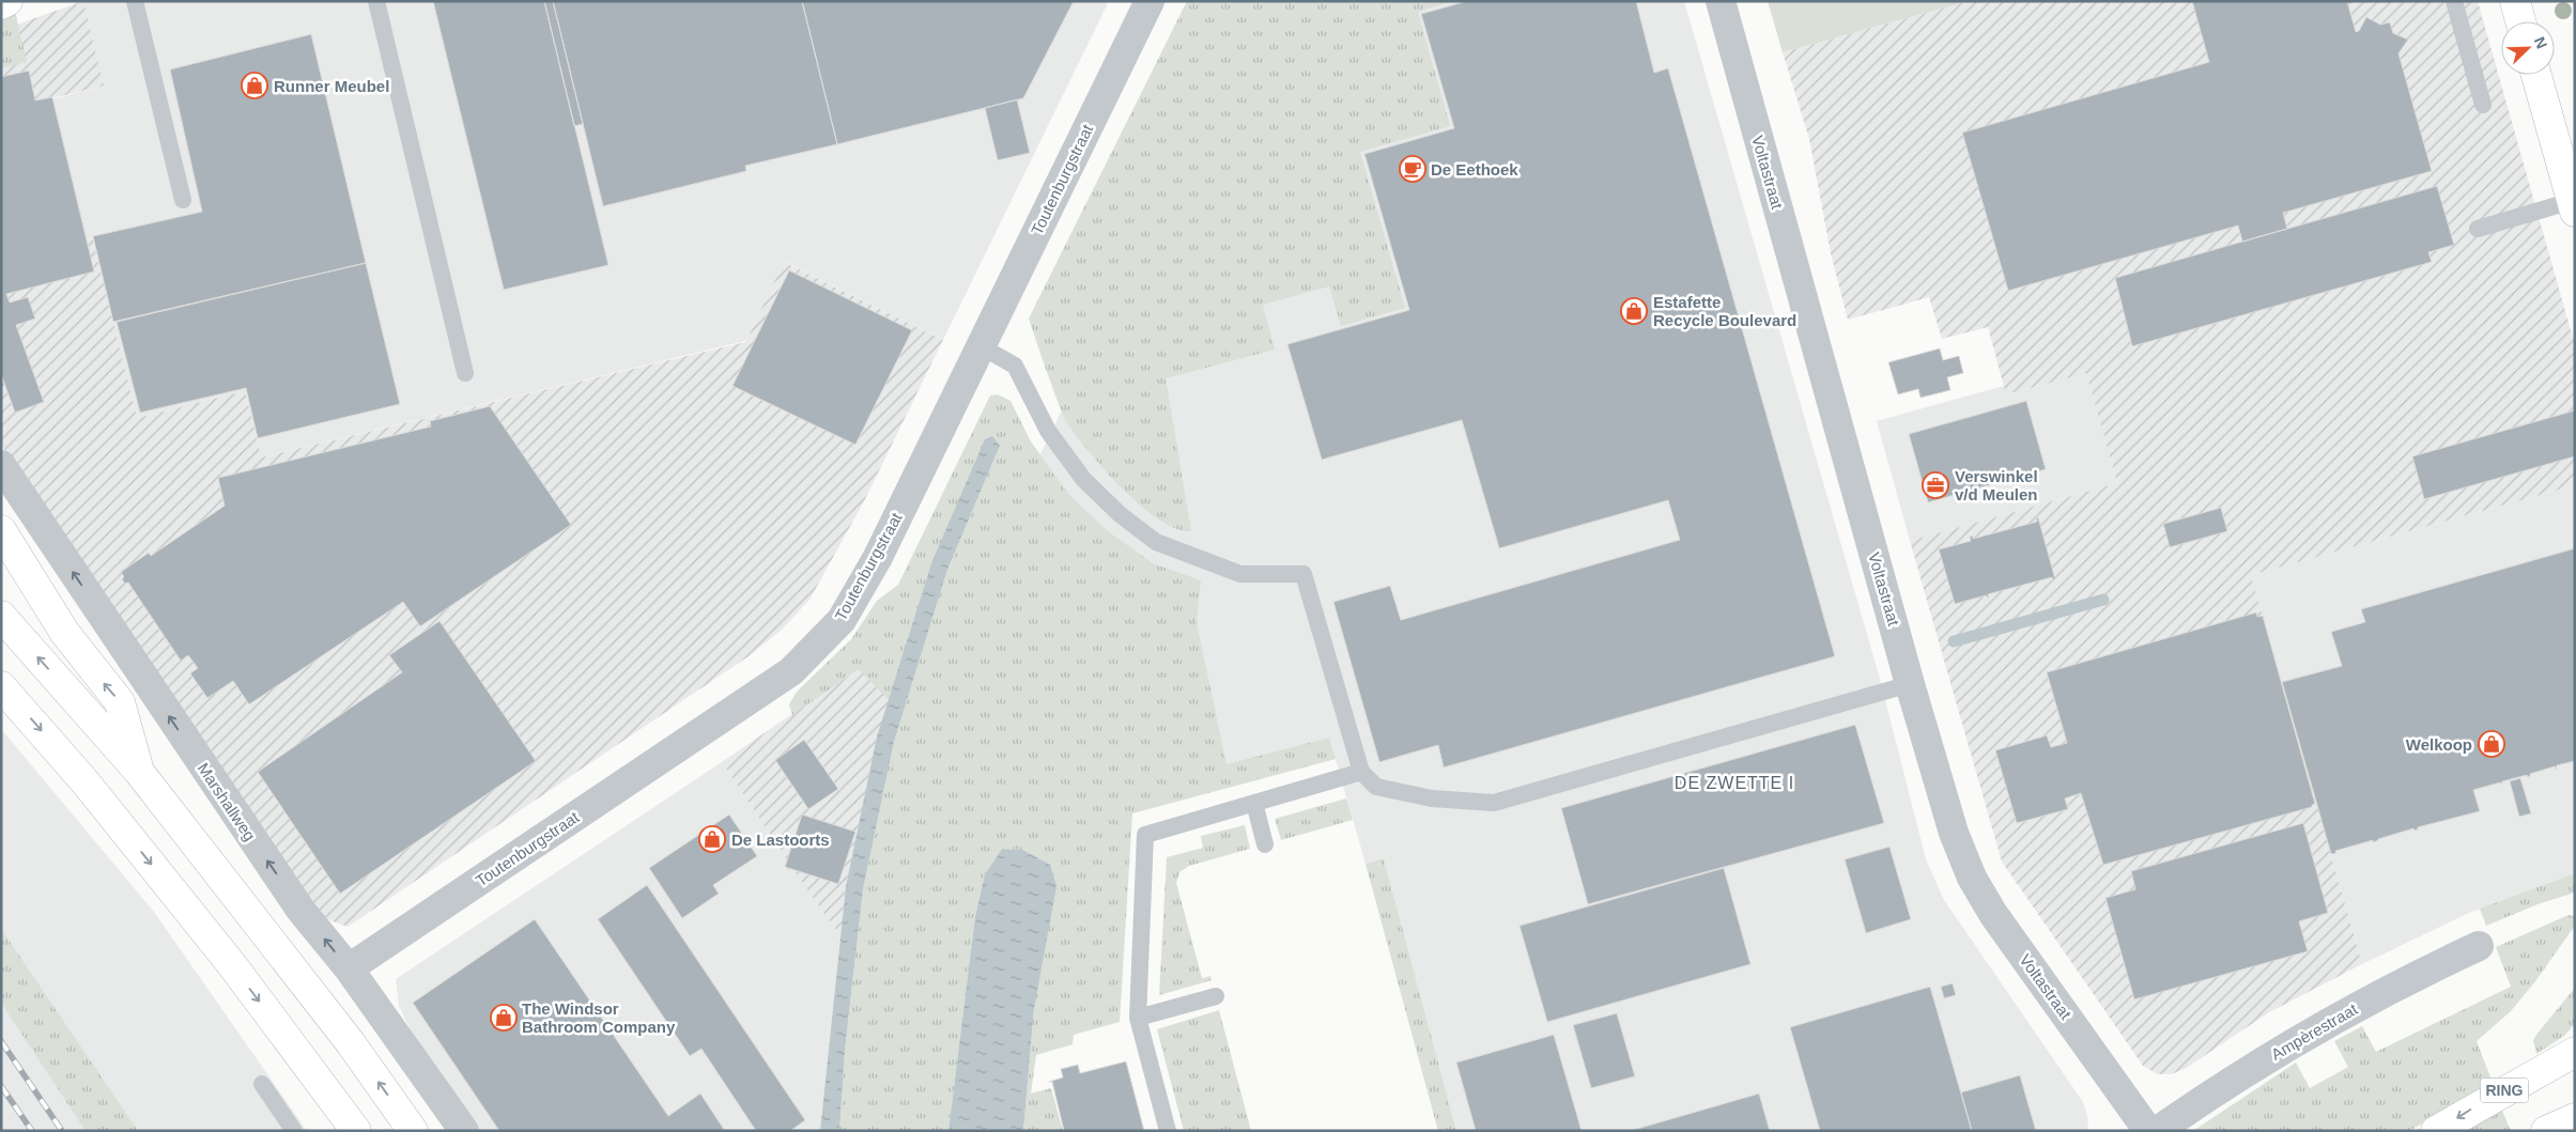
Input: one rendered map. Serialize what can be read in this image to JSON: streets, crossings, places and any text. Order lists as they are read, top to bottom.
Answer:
{
  "streets": {
    "main road": ["RING"],
    "street": [
      "Voltastraat",
      "Toutenburgstraat",
      "Marshallweg",
      "Ampèrestraat"
    ]
  },
  "crossings": [
    ["Toutenburgstraat", "Marshallweg"]
  ],
  "one_way": ["Marshallweg"],
  "districts": ["DE ZWETTE I"],
  "places": {
    "shop": [
      "Runner Meubel",
      "Estafette Recycle Boulevard",
      "Welkoop",
      "De Lastoorts",
      "The Windsor Bathroom Company"
    ],
    "cafe": ["De Eethoek"],
    "office": ["Verswinkel v/d Meulen"]
  },
  "north": "top right"
}
